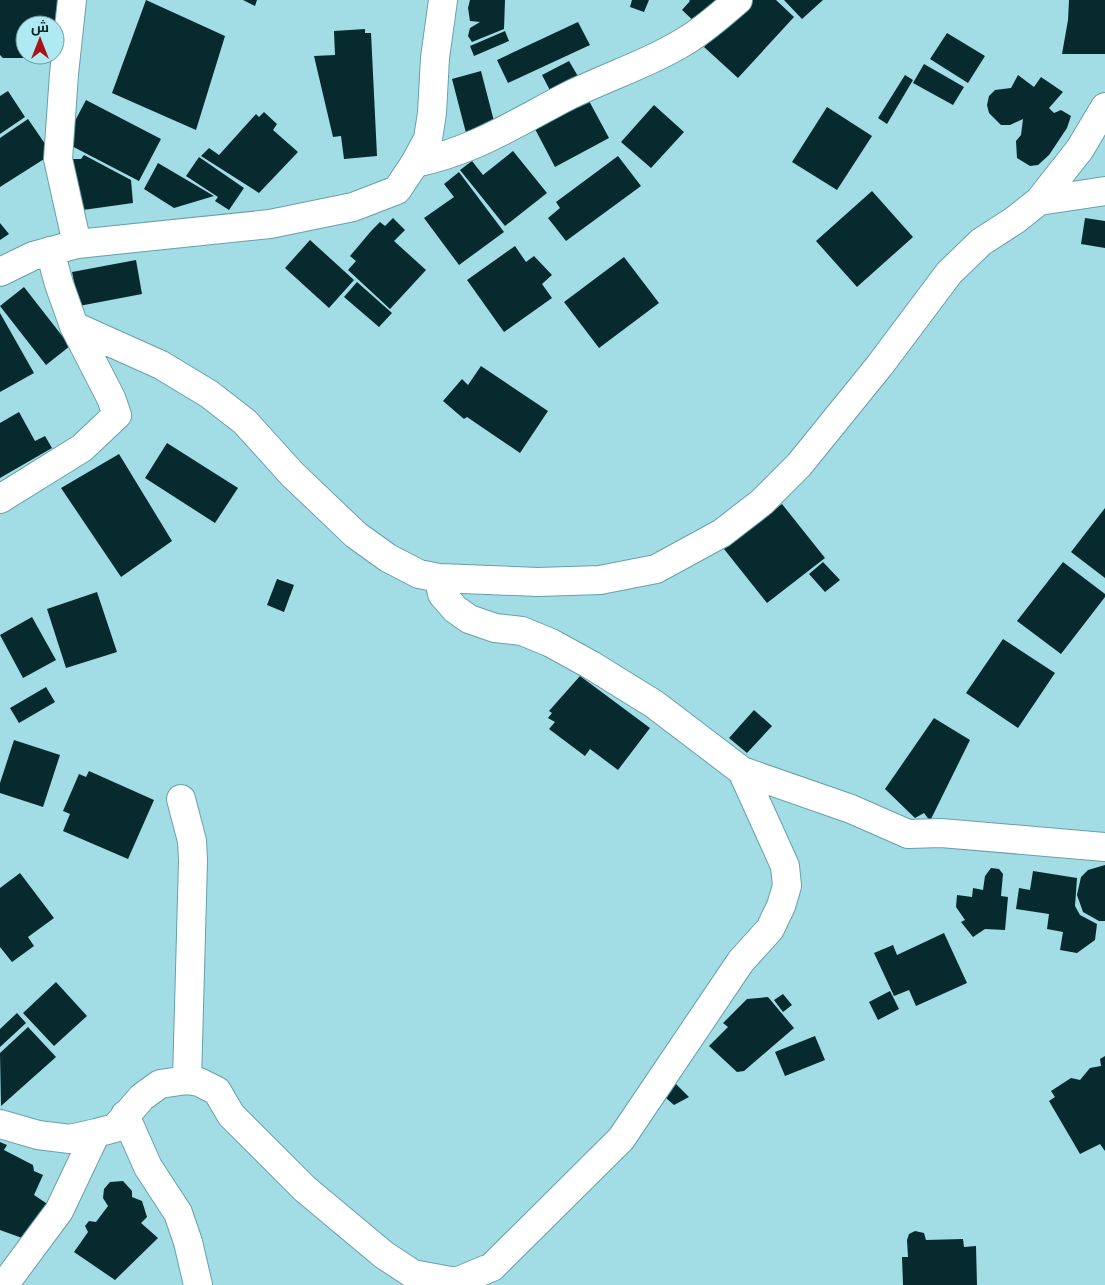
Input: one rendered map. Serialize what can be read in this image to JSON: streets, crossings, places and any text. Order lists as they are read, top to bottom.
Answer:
{
  "north": "top"
}
